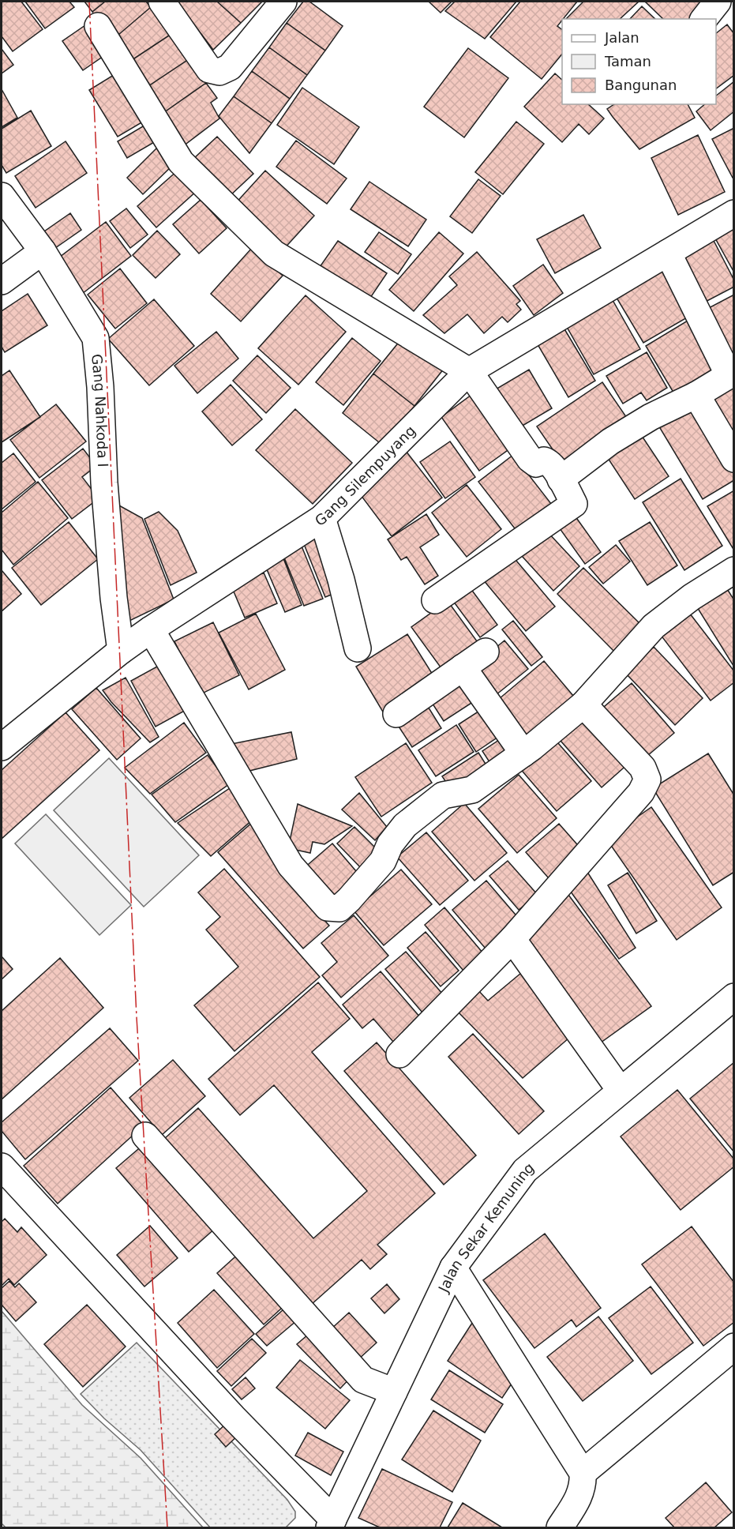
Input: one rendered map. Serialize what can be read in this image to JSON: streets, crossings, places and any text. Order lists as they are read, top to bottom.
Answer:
{
  "streets": {
    "street": ["Gang Nahkoda I", "Gang Silempuyang", "Jalan Sekar Kemuning"]
  },
  "crossings": [
    ["Gang Nahkoda I", "Gang Silempuyang"]
  ],
  "legend": ["Jalan", "Taman", "Bangunan"]
}
